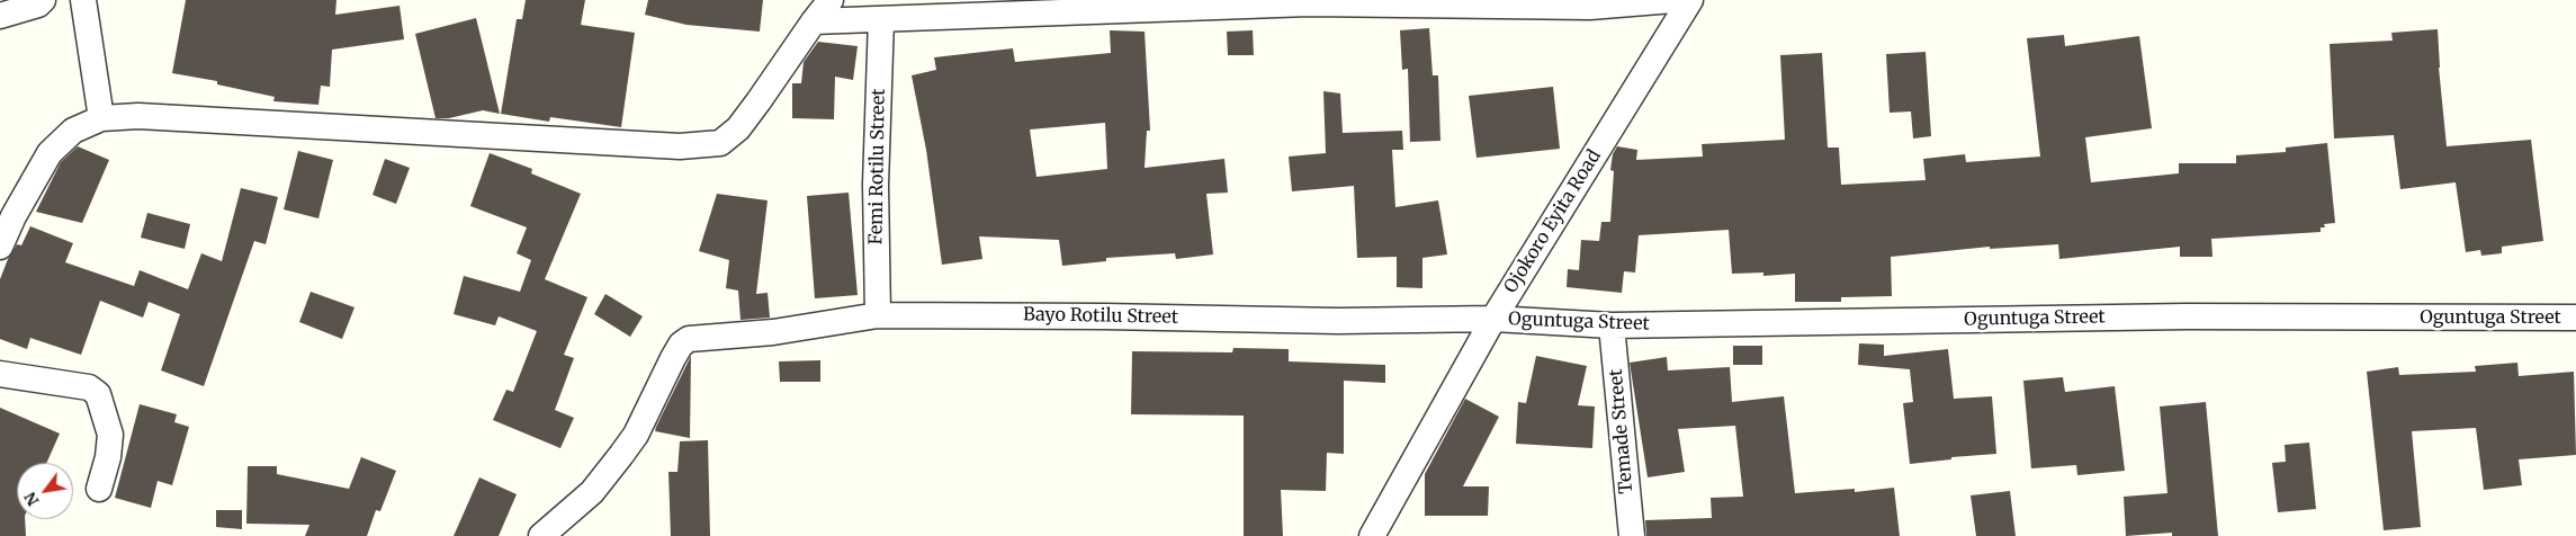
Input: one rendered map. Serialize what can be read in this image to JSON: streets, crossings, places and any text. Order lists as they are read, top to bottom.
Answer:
{
  "streets": {
    "street": [
      "Femi Rotilu Street",
      "Ojokoro Eyita Road",
      "Bayo Rotilu Street",
      "Oguntuga Street",
      "Temade Street"
    ]
  },
  "crossings": [
    ["Femi Rotilu Street", "Bayo Rotilu Street"],
    ["Ojokoro Eyita Road", "Bayo Rotilu Street"],
    ["Ojokoro Eyita Road", "Oguntuga Street"],
    ["Bayo Rotilu Street", "Oguntuga Street"],
    ["Oguntuga Street", "Temade Street"]
  ],
  "north": "bottom left"
}
